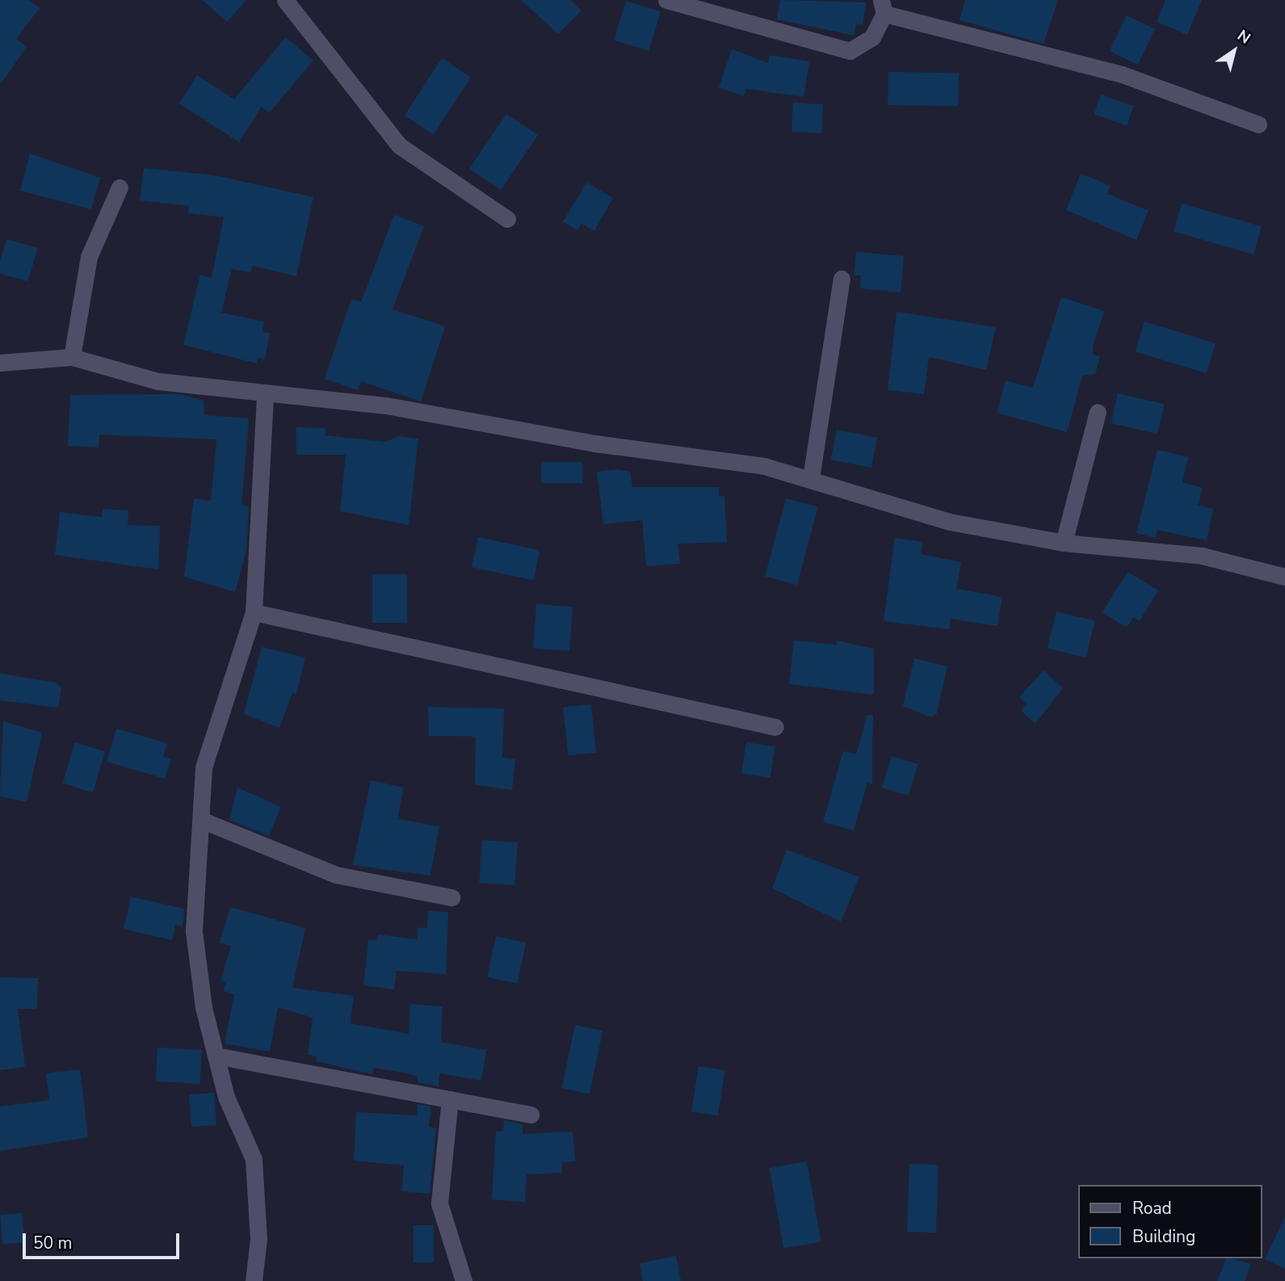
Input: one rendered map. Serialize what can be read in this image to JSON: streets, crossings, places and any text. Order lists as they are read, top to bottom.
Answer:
{
  "legend": ["Road", "Building"],
  "scale_bar": "50 m",
  "north": "top right"
}
